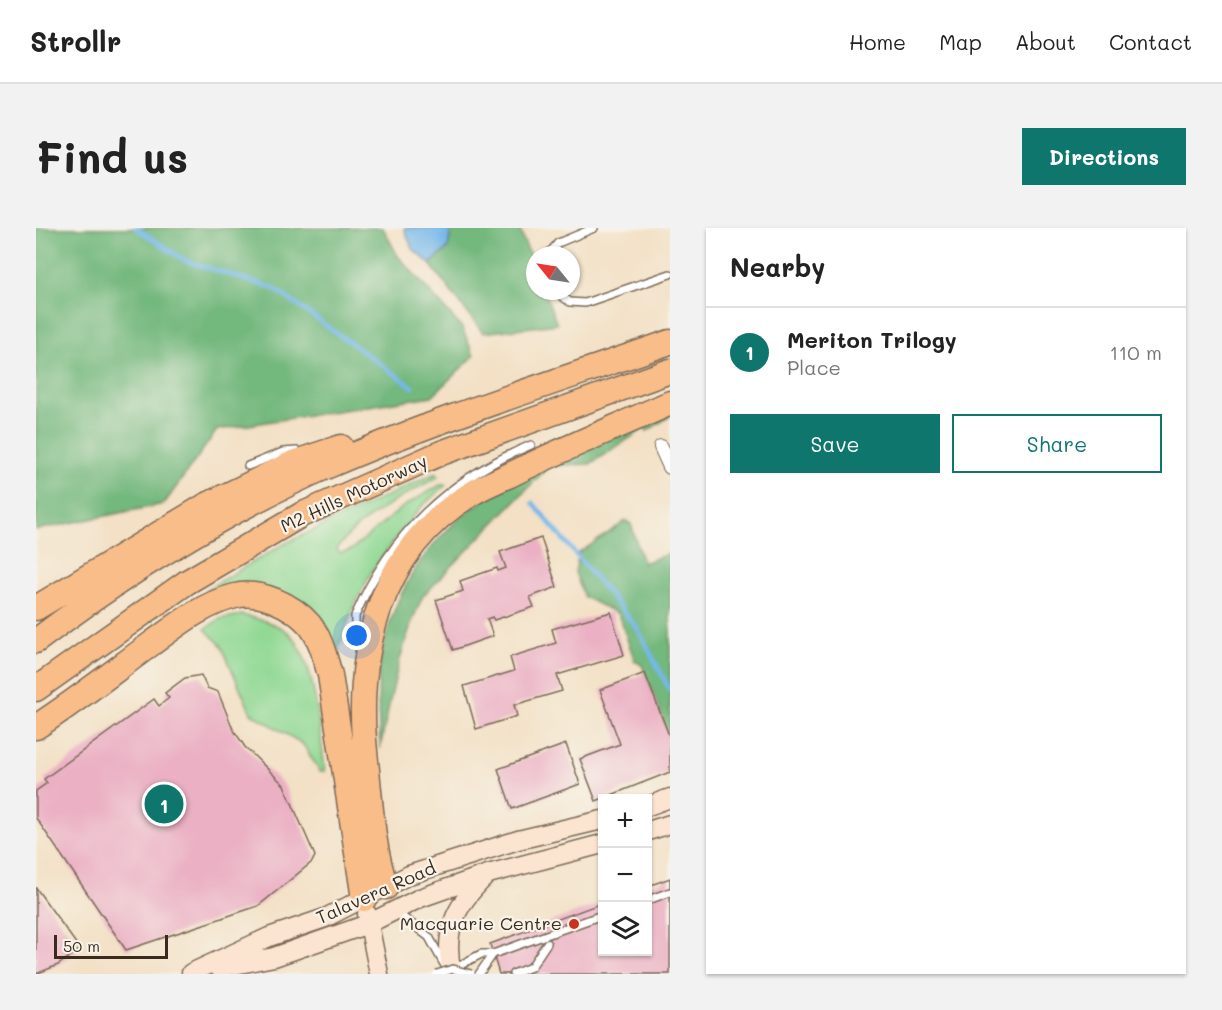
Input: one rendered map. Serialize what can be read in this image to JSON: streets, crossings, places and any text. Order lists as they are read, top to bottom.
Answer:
{
  "streets": {
    "highway": ["M2 Hills Motorway"],
    "main road": ["Talavera Road"]
  },
  "places": ["Macquarie Centre"],
  "scale_bar": "50 m",
  "north": "top left",
  "page": {
    "header": "Strollr",
    "nav": [
      "Home",
      "Map",
      "About",
      "Contact"
    ],
    "buttons": [
      "Directions",
      ["Save", "Share"]
    ],
    "title": "Find us",
    "heading": "Nearby",
    "list": [
      {
        "mark": "1",
        "name": "Meriton Trilogy",
        "note": "Place",
        "value": "110 m"
      }
    ],
    "pins": "1",
    "map_buttons": ["+", "−"],
    "scale": "50 m"
  }
}
